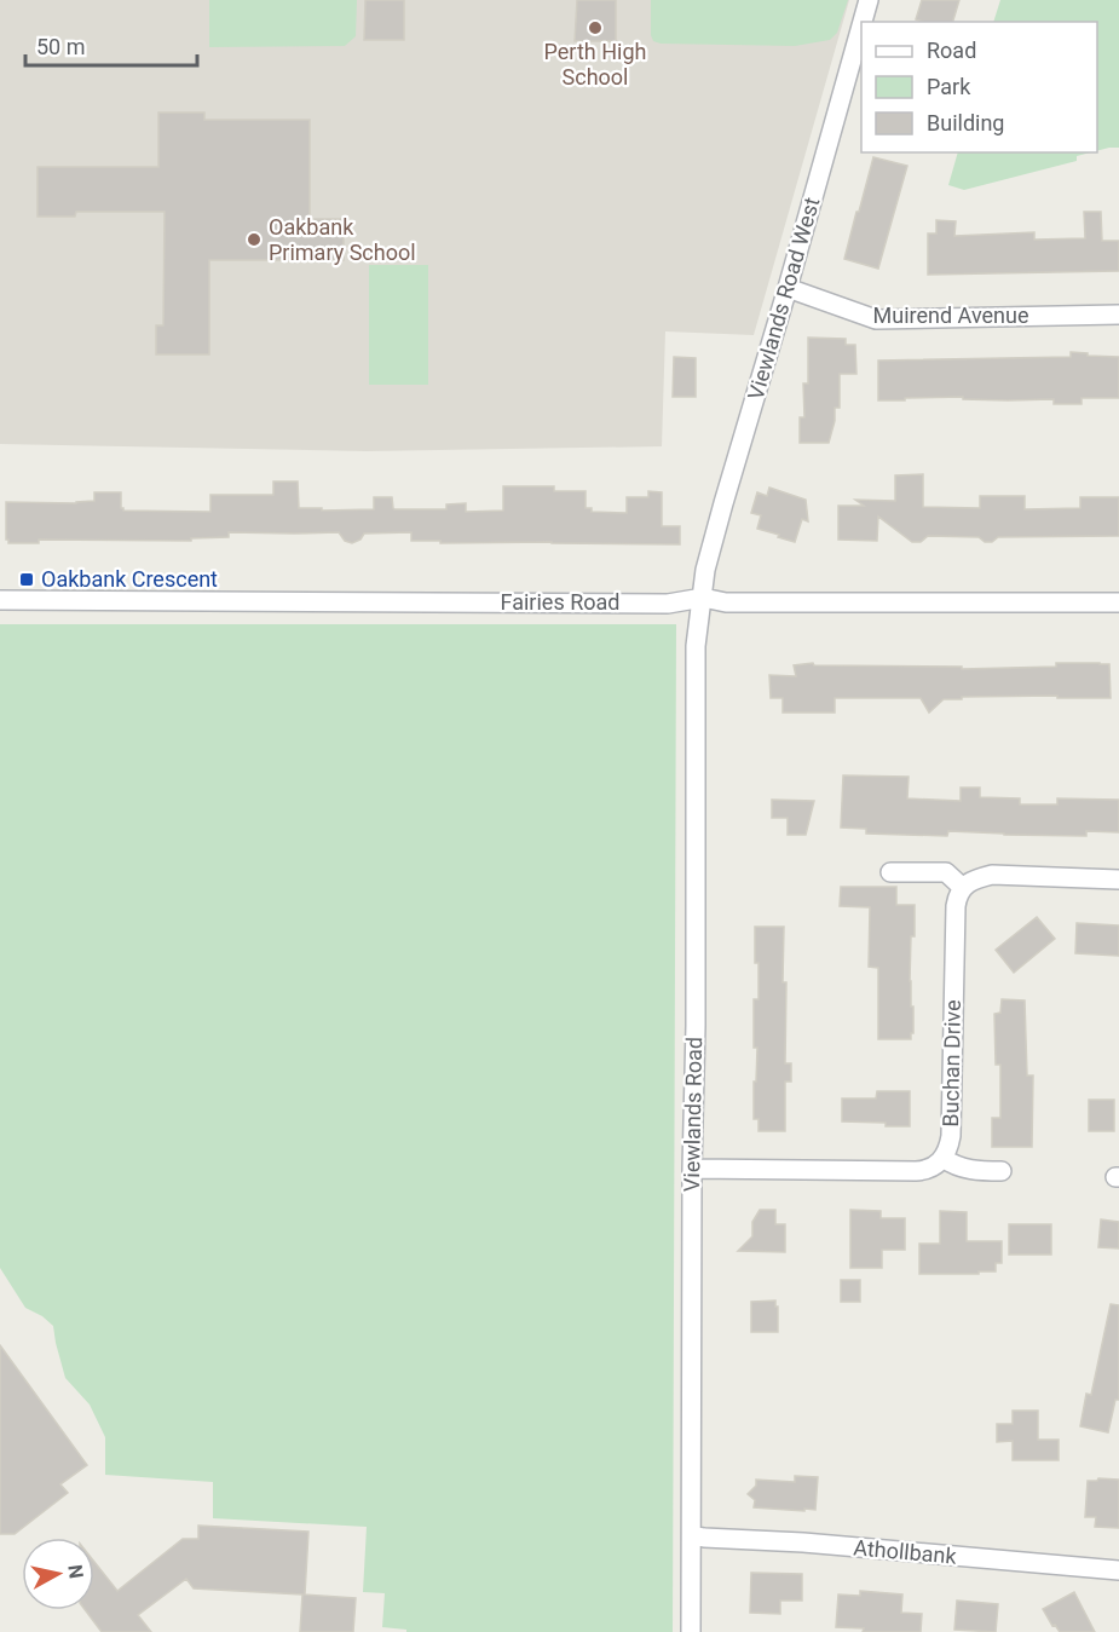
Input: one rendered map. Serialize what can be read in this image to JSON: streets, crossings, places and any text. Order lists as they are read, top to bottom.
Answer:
{
  "streets": {
    "street": [
      "Viewlands Road West",
      "Muirend Avenue",
      "Fairies Road",
      "Buchan Drive",
      "Viewlands Road",
      "Athollbank"
    ]
  },
  "crossings": [
    ["Viewlands Road West", "Muirend Avenue"],
    ["Viewlands Road West", "Fairies Road"],
    ["Viewlands Road West", "Viewlands Road"],
    ["Fairies Road", "Viewlands Road"],
    ["Buchan Drive", "Viewlands Road"],
    ["Viewlands Road", "Athollbank"]
  ],
  "places": {
    "other": ["Perth High School", "Oakbank Primary School"],
    "transit": ["Oakbank Crescent"]
  },
  "legend": ["Road", "Park", "Building"],
  "scale_bar": "50 m",
  "north": "right"
}
